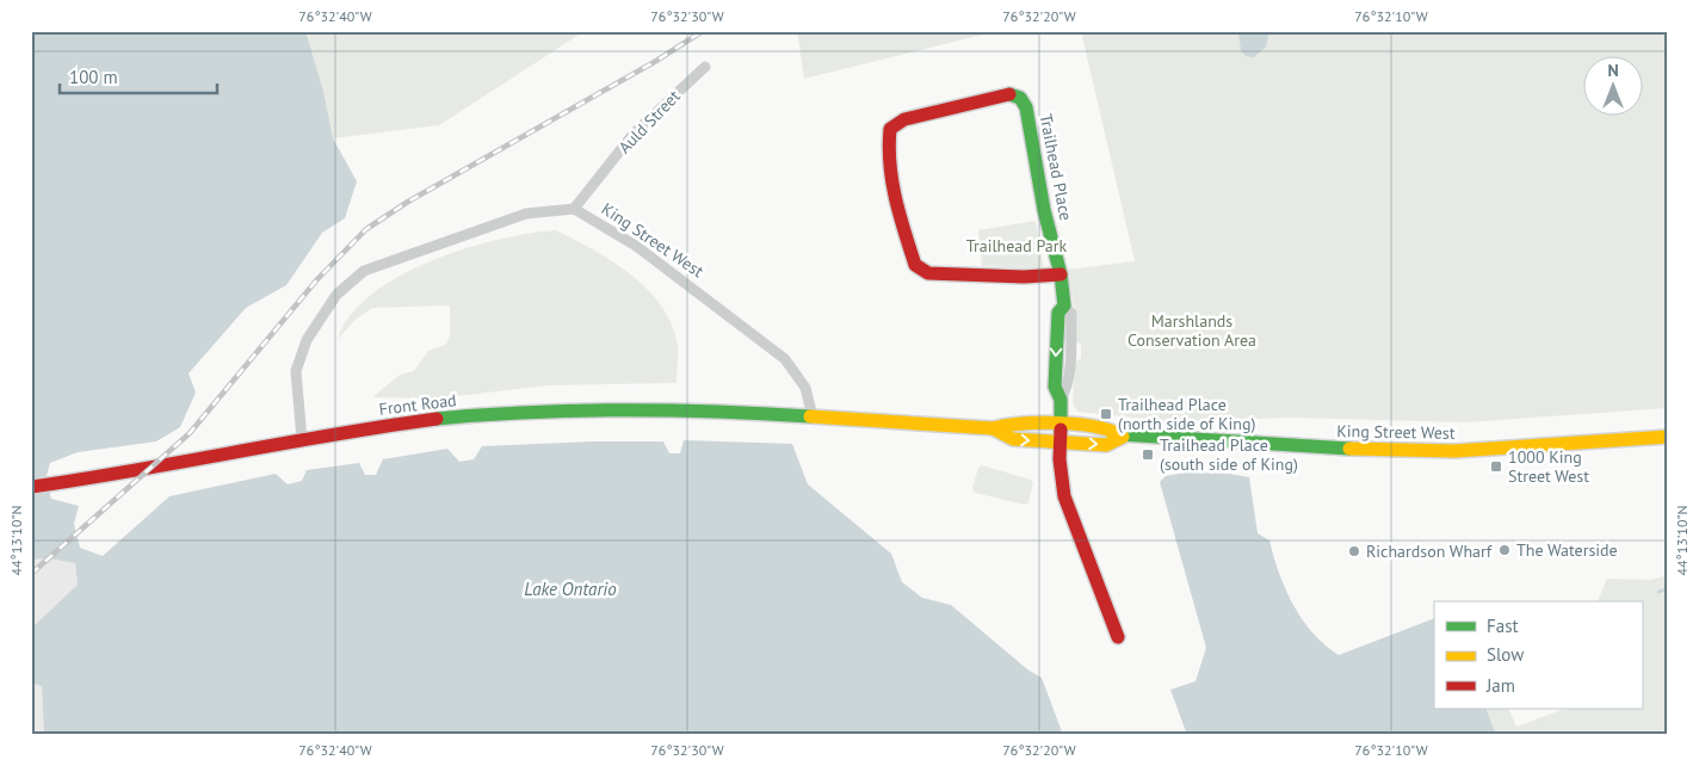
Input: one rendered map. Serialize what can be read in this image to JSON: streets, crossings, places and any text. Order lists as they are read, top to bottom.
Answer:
{
  "streets": {
    "main road": ["Trailhead Place", "King Street West", "Front Road"],
    "street": ["Auld Street"]
  },
  "crossings": [
    ["Auld Street", "King Street West"],
    ["Trailhead Place", "King Street West"],
    ["King Street West", "Front Road"]
  ],
  "water": ["Lake Ontario"],
  "parks": ["Trailhead Park", "Marshlands Conservation Area"],
  "places": {
    "transit": ["Trailhead Place (north side of King)", "Trailhead Place (south side of King)", "1000 King Street West"],
    "other": ["The Waterside", "Richardson Wharf"]
  },
  "legend": ["Fast", "Slow", "Jam"],
  "scale_bar": "100 m",
  "north": "top",
  "coordinates": [
    "76°32'40\"W",
    "76°32'30\"W",
    "76°32'20\"W",
    "76°32'10\"W",
    "44°13'10\"N"
  ]
}
